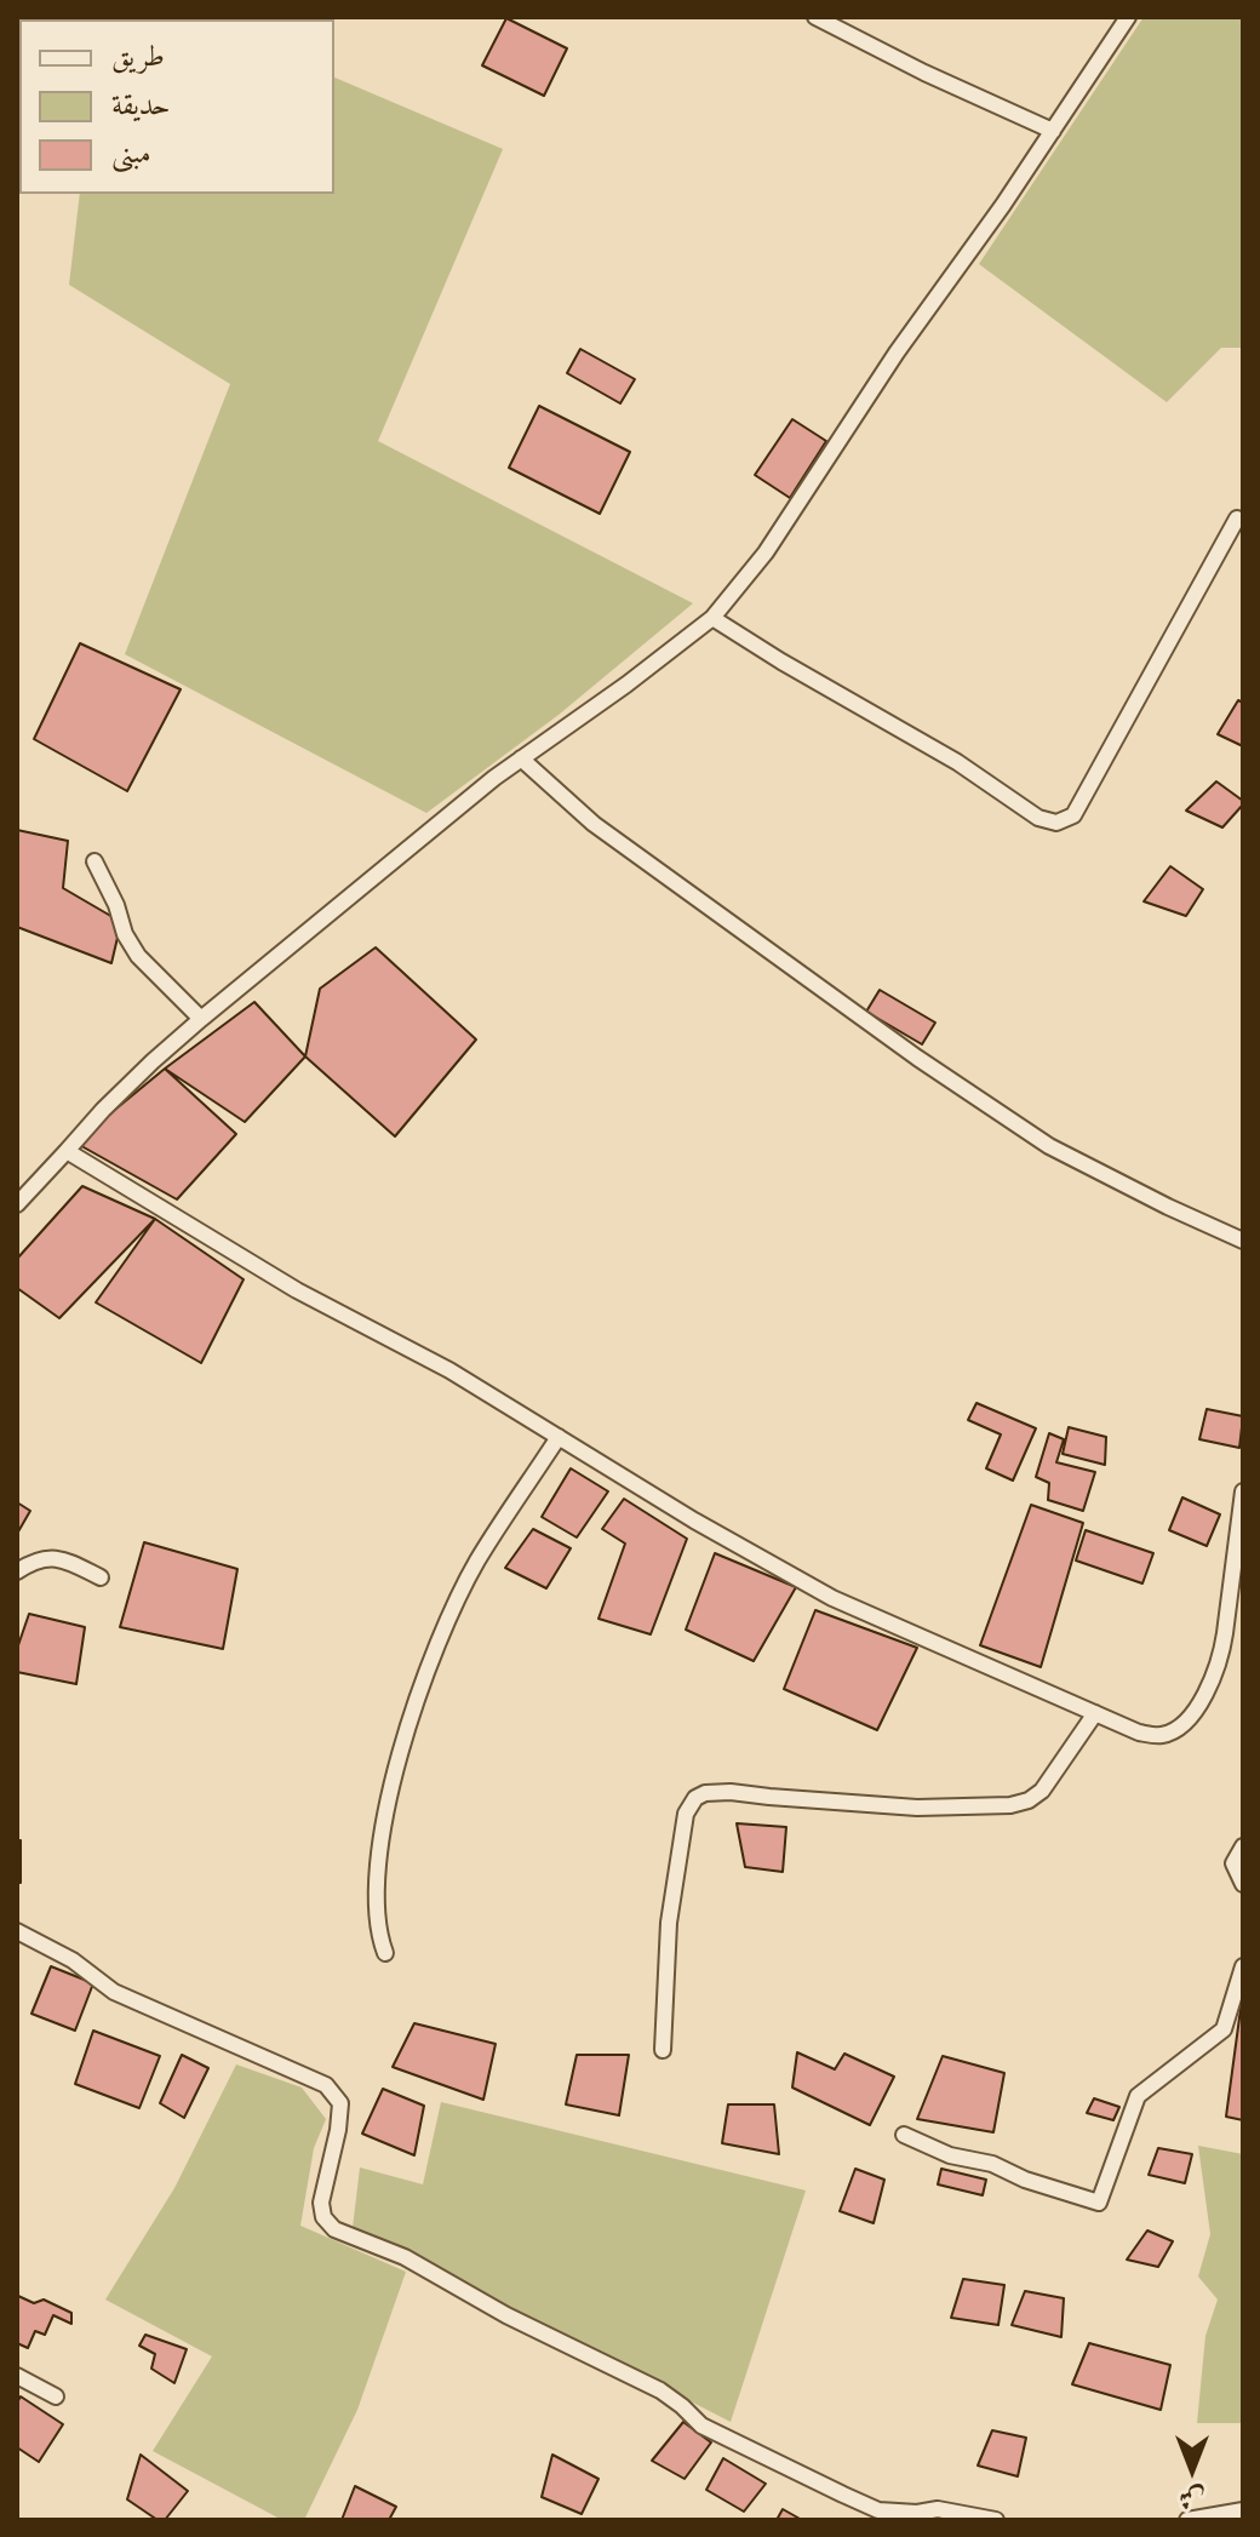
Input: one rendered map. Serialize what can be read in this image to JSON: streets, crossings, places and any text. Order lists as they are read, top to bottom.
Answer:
{
  "legend": ["طريق", "حديقة", "مبنى"],
  "north": "bottom"
}
